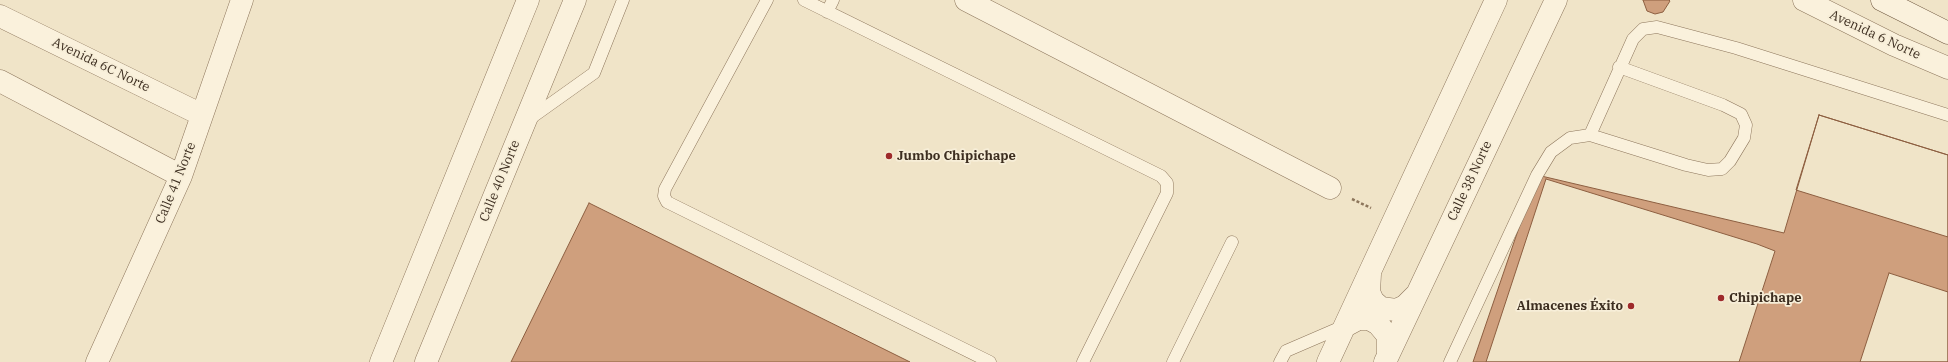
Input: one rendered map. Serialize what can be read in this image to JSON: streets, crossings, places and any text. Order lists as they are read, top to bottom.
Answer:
{
  "streets": {
    "street": [
      "Avenida 6 Norte",
      "Avenida 6C Norte",
      "Calle 40 Norte",
      "Calle 38 Norte",
      "Calle 41 Norte"
    ]
  },
  "crossings": [
    ["Avenida 6C Norte", "Calle 41 Norte"]
  ],
  "places": ["Jumbo Chipichape", "Chipichape", "Almacenes Éxito"]
}
